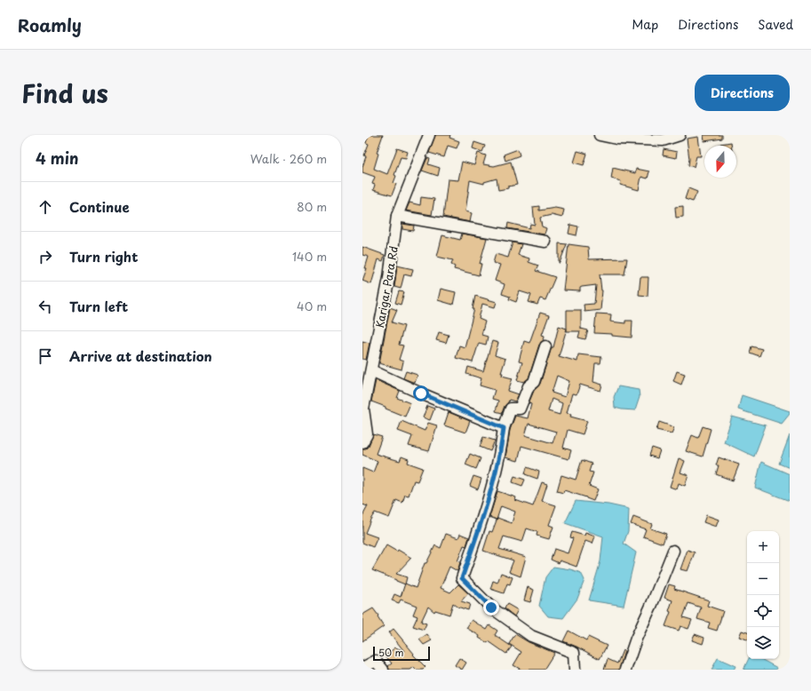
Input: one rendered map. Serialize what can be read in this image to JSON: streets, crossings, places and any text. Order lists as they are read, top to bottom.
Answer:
{
  "streets": {
    "street": ["Karigar Para Rd"]
  },
  "scale_bar": "50 m",
  "north": "bottom",
  "page": {
    "header": "Roamly",
    "nav": ["Map", "Directions", "Saved"],
    "title": "Find us",
    "buttons": "Directions",
    "heading": ["4 min", "Walk · 260 m"],
    "list": [
      ["Continue", "80 m"],
      ["Turn right", "140 m"],
      ["Turn left", "40 m"],
      "Arrive at destination"
    ],
    "map_buttons": ["+", "−"],
    "scale": "50 m"
  }
}
